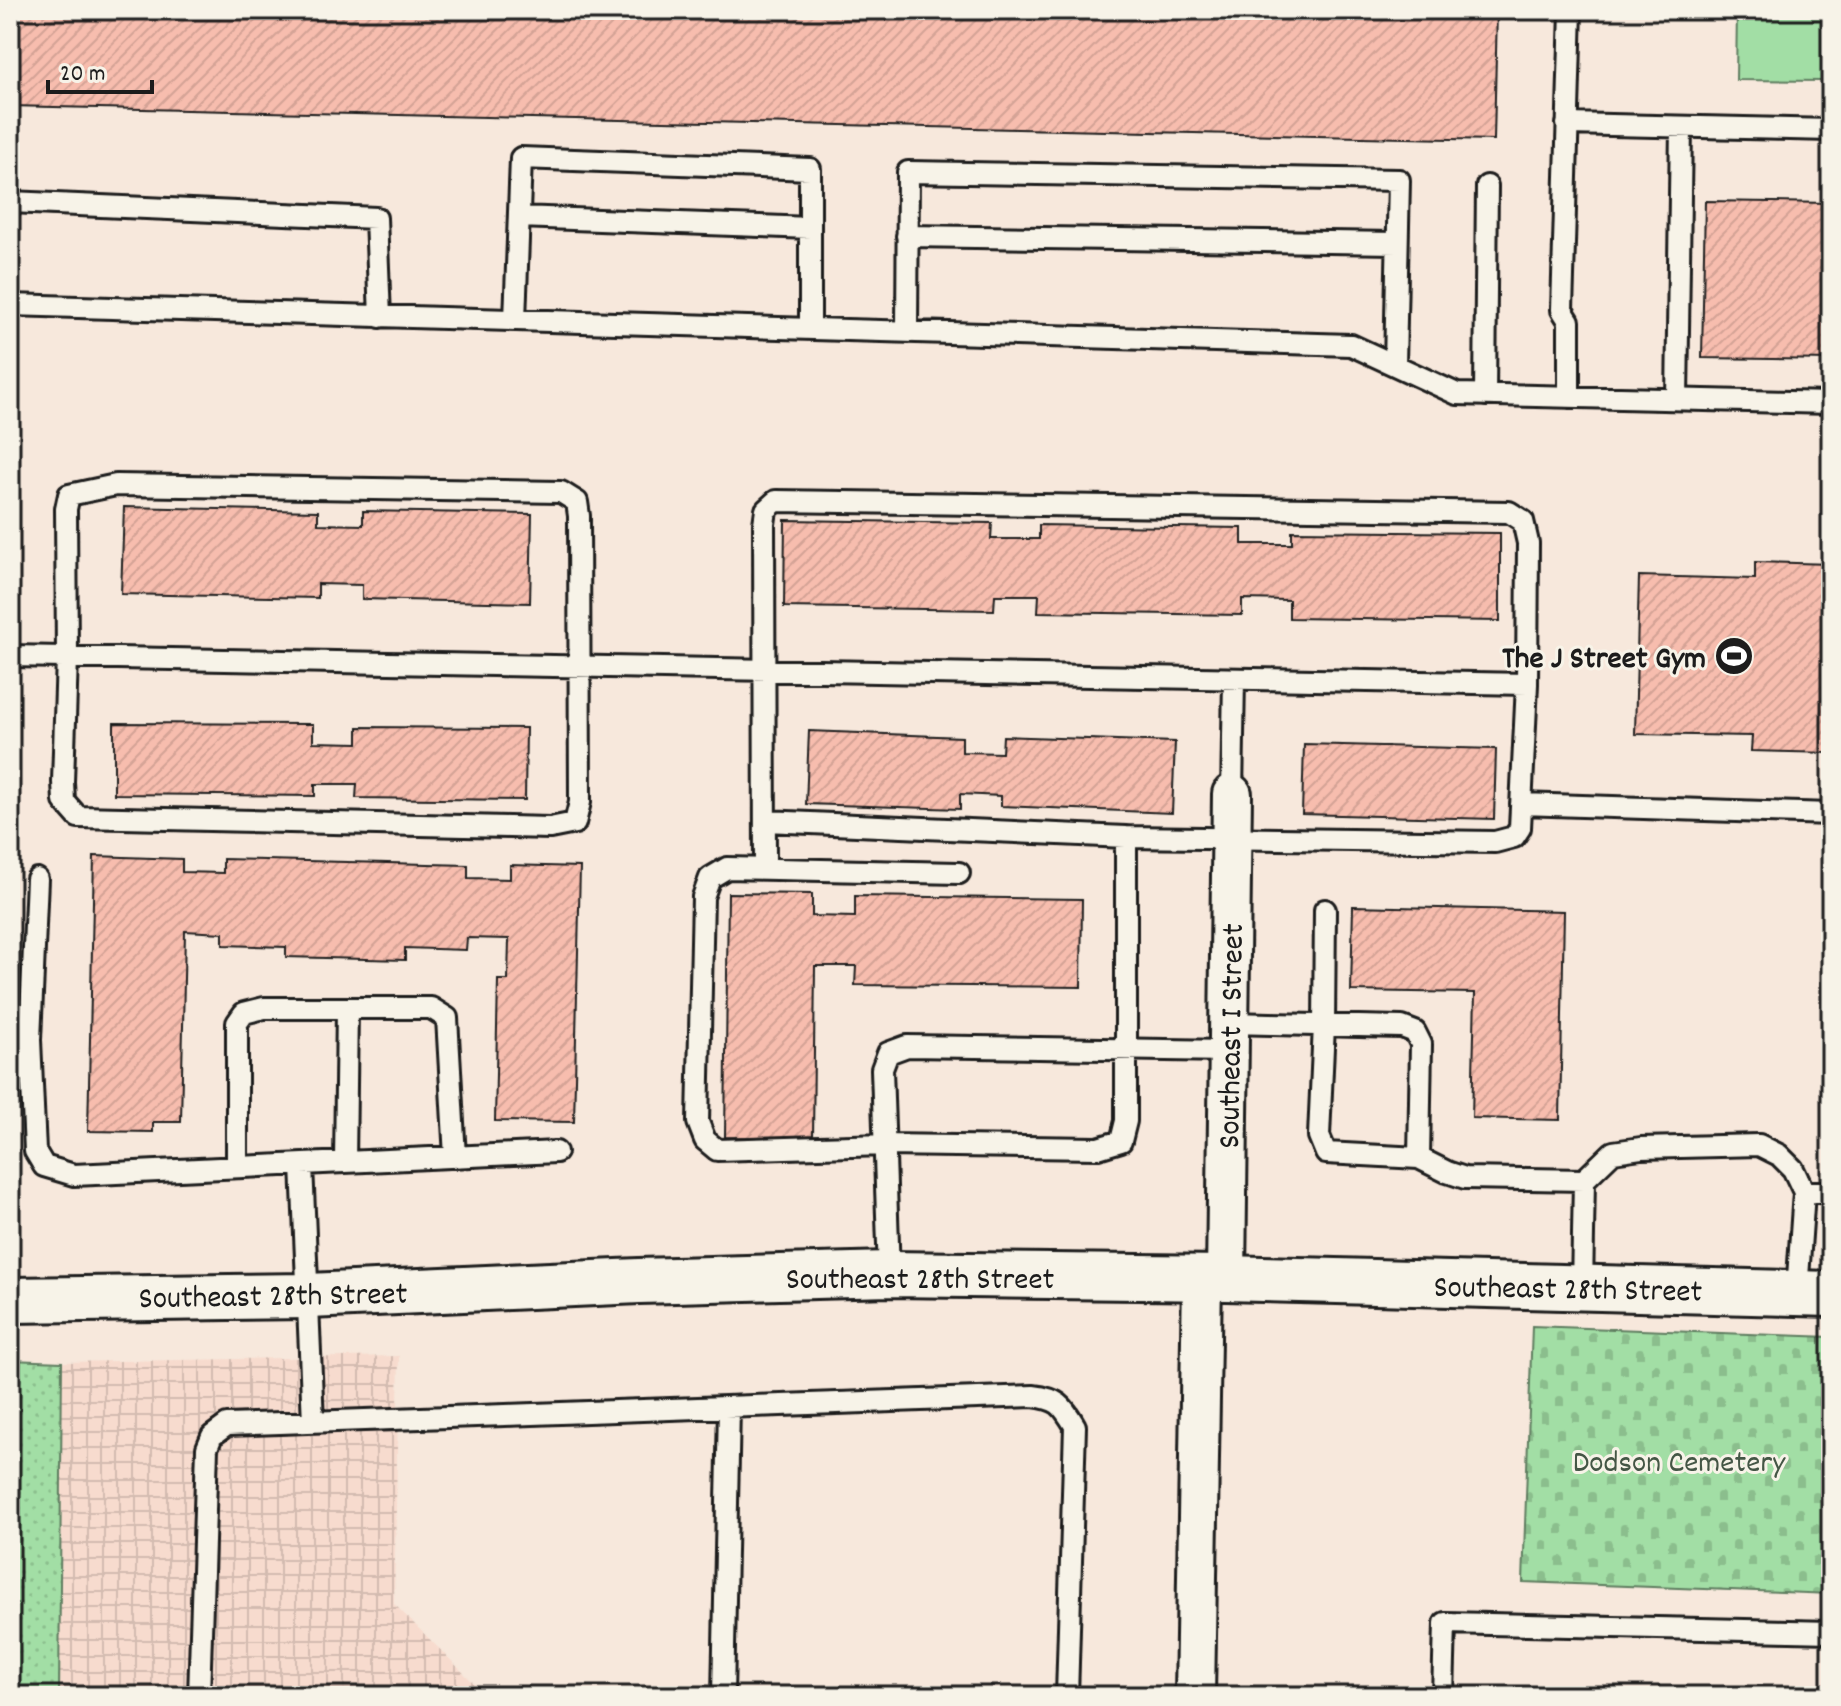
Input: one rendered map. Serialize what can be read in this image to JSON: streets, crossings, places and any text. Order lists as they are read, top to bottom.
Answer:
{
  "streets": {
    "main road": ["Southeast 28th Street"],
    "street": ["Southeast I Street"]
  },
  "crossings": [
    ["Southeast I Street", "Southeast 28th Street"]
  ],
  "parks": ["Dodson Cemetery"],
  "places": {
    "sports": ["The J Street Gym"]
  },
  "scale_bar": "20 m"
}
